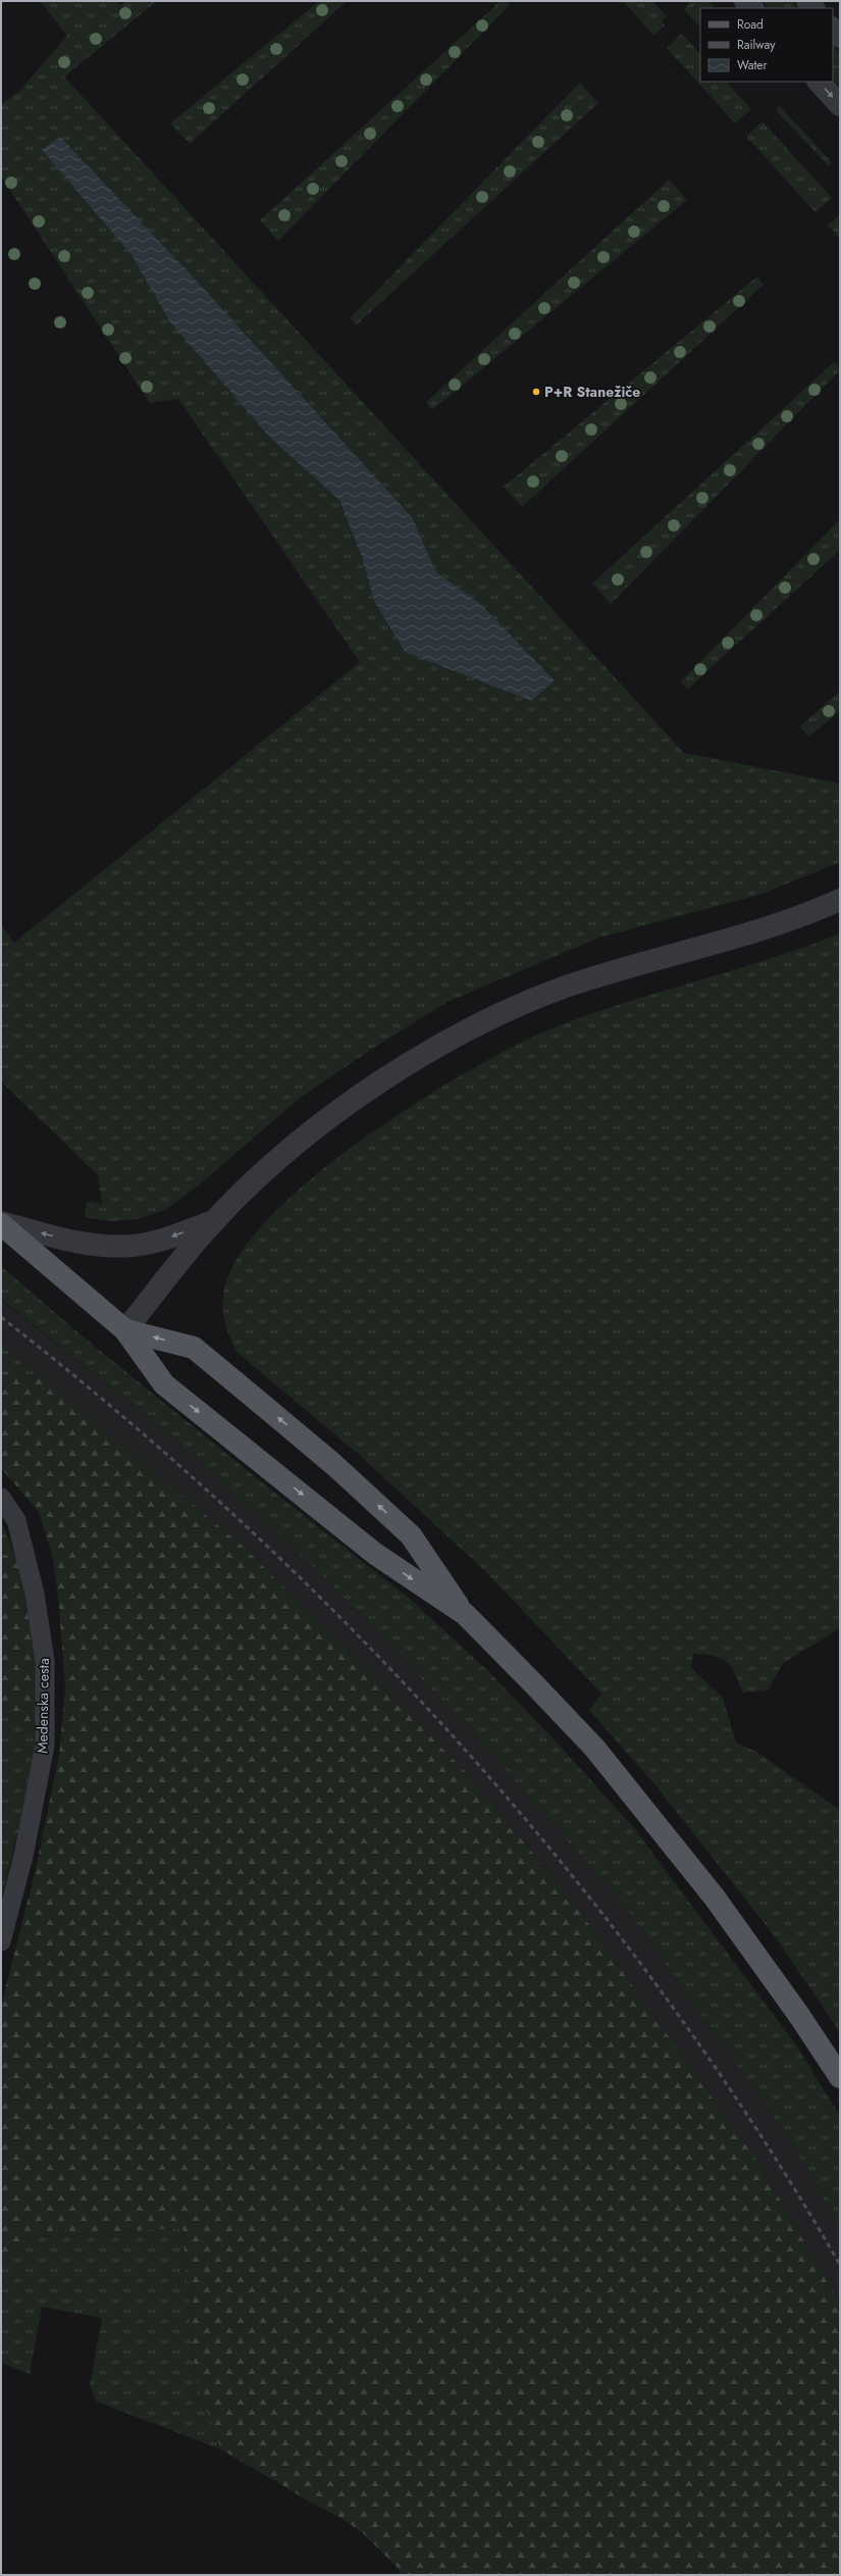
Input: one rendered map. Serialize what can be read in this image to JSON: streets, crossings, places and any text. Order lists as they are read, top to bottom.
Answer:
{
  "streets": {
    "lane": ["Medenska cesta"]
  },
  "places": ["P+R Stanežiče"],
  "legend": ["Road", "Railway", "Water"]
}
